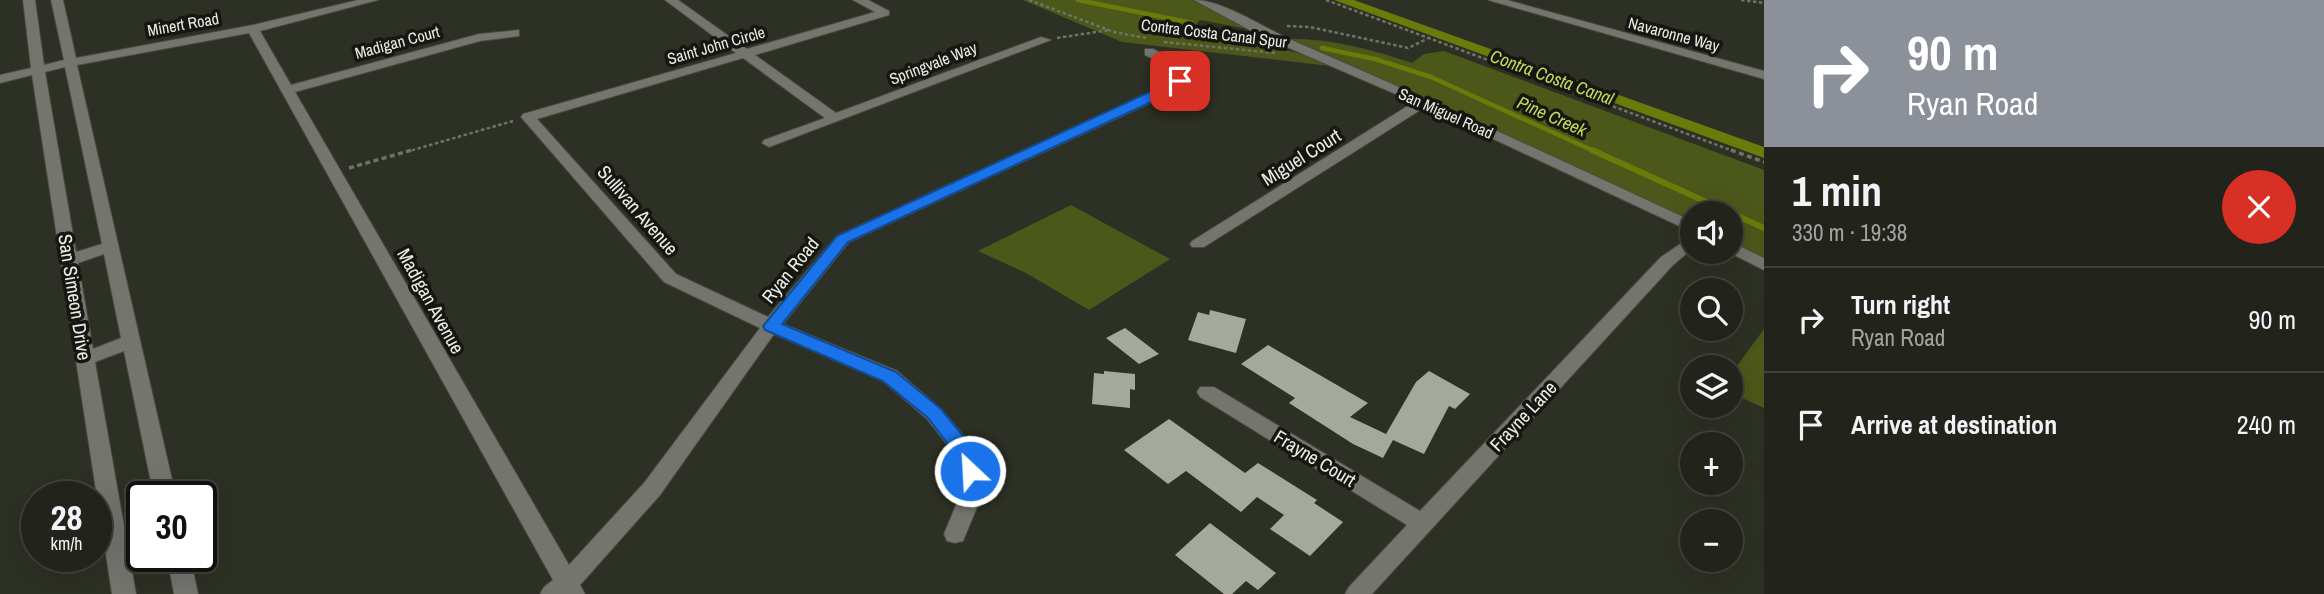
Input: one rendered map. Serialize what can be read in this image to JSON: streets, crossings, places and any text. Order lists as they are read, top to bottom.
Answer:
{
  "streets": {
    "street": [
      "Minert Road",
      "Navaronne Way",
      "Madigan Court",
      "Saint John Circle",
      "Springvale Way",
      "San Miguel Road",
      "Miguel Court",
      "Sullivan Avenue",
      "Ryan Road",
      "San Simeon Drive",
      "Madigan Avenue",
      "Frayne Lane",
      "Frayne Court"
    ],
    "path": ["Contra Costa Canal Spur"]
  },
  "crossings": [
    ["Minert Road", "San Simeon Drive"],
    ["Minert Road", "Madigan Avenue"],
    ["Madigan Court", "Madigan Avenue"],
    ["Saint John Circle", "Sullivan Avenue"],
    ["San Miguel Road", "Miguel Court"],
    ["Sullivan Avenue", "Ryan Road"],
    ["Ryan Road", "Madigan Avenue"],
    ["Frayne Lane", "Frayne Court"]
  ],
  "water": ["Contra Costa Canal", "Pine Creek"],
  "page": {
    "turn": ["90 m", "Ryan Road"],
    "heading": ["1 min", "330 m · 19:38"],
    "map_buttons": ["+", "−"],
    "list": [
      {
        "name": "Turn right",
        "note": "Ryan Road",
        "value": "90 m"
      },
      {
        "name": "Arrive at destination",
        "value": "240 m"
      }
    ],
    "speed": "28 km/h",
    "limit": "30"
  }
}
